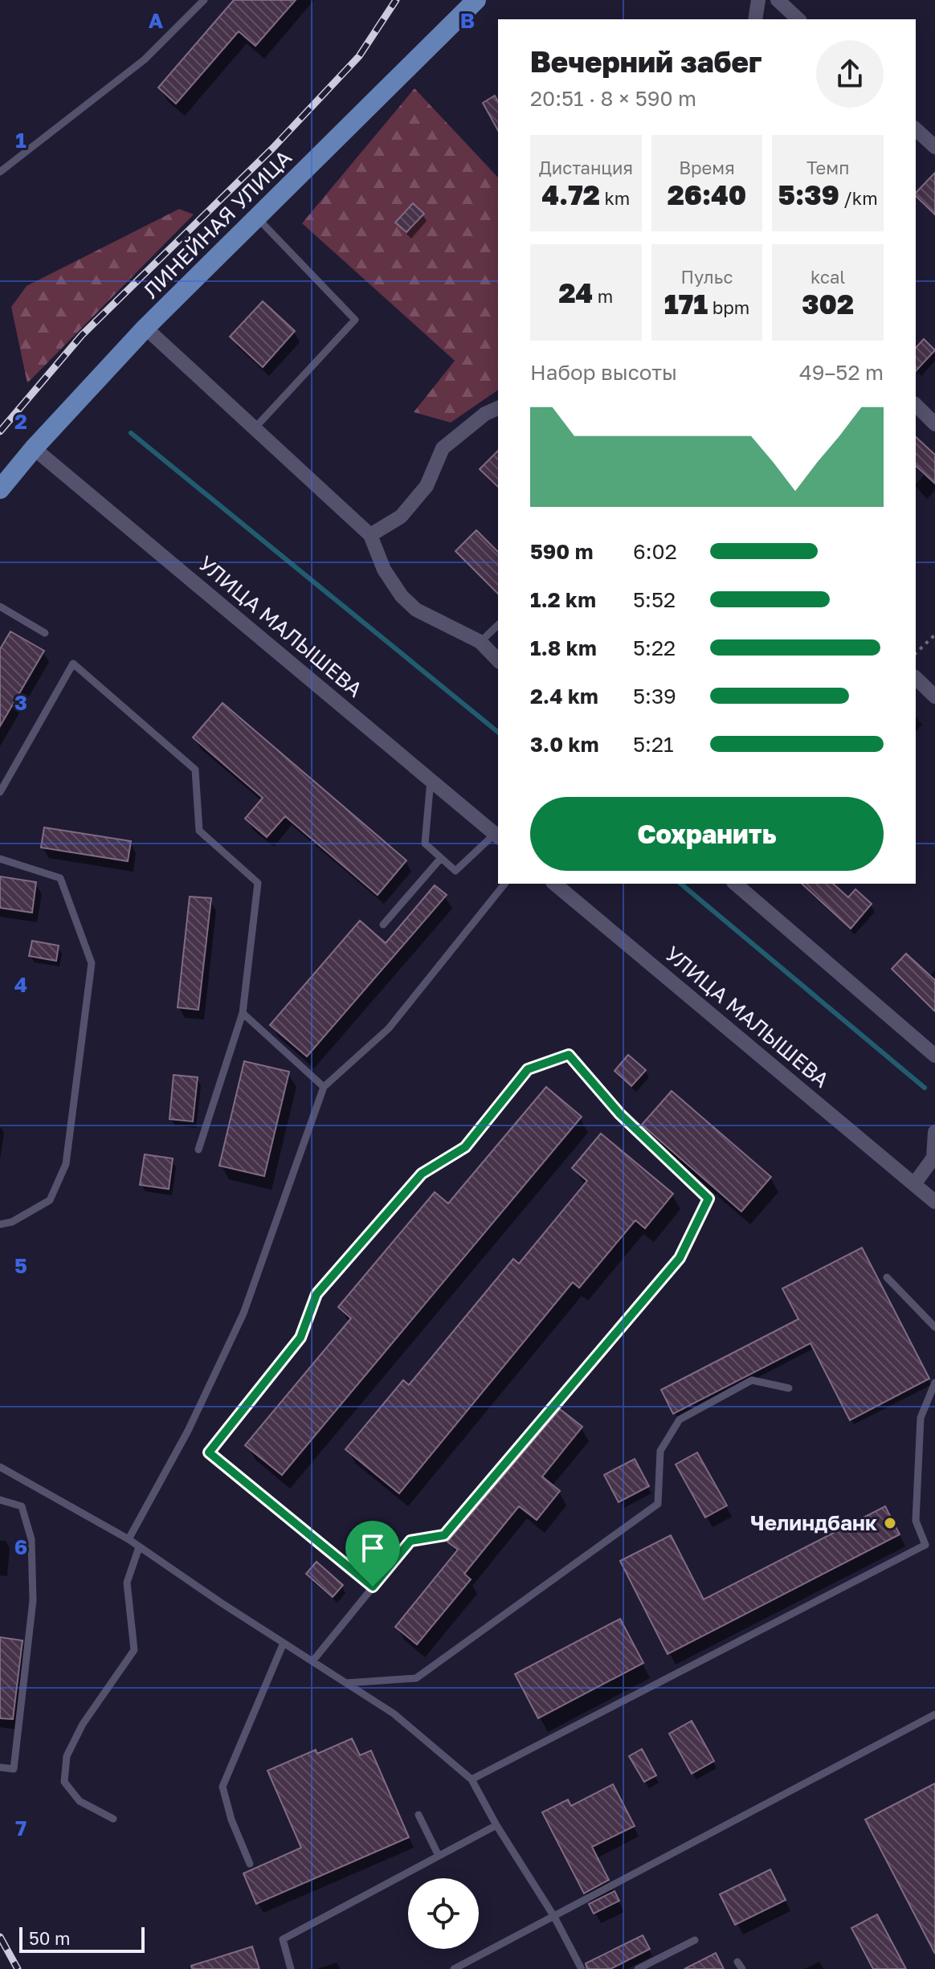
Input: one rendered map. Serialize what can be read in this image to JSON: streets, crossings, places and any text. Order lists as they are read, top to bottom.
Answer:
{
  "streets": {
    "main road": ["ЛИНЕЙНАЯ УЛИЦА"],
    "street": ["УЛИЦА МАЛЫШЕВА"]
  },
  "crossings": [
    ["ЛИНЕЙНАЯ УЛИЦА", "УЛИЦА МАЛЫШЕВА"]
  ],
  "places": ["Челиндбанк"],
  "scale_bar": "50 m",
  "page": {
    "heading": ["Вечерний забег", "20:51 · 8 × 590 m"],
    "stats": [
      ["Дистанция", "4.72 km"],
      ["Время", "26:40"],
      ["Темп", "5:39 /km"],
      ["24 m"],
      ["Пульс", "171 bpm"],
      ["kcal", "302"]
    ],
    "chart": ["Набор высоты", "49–52 m"],
    "list": [
      {
        "name": "590 m",
        "note": "6:02"
      },
      {
        "name": "1.2 km",
        "note": "5:52"
      },
      {
        "name": "1.8 km",
        "note": "5:22"
      },
      {
        "name": "2.4 km",
        "note": "5:39"
      },
      {
        "name": "3.0 km",
        "note": "5:21"
      }
    ],
    "buttons": "Сохранить",
    "scale": "50 m"
  },
  "grid": {
    "columns": ["A", "B"],
    "rows": [
      "1",
      "2",
      "3",
      "4",
      "5",
      "6",
      "7"
    ]
  }
}
